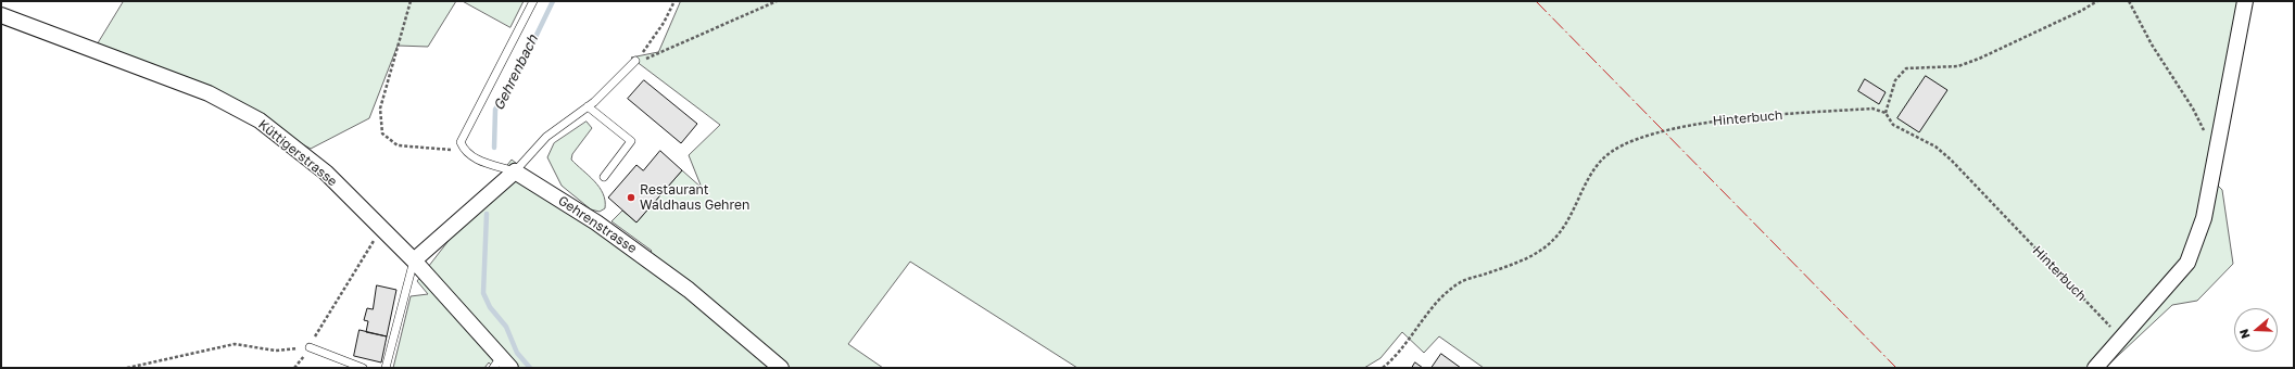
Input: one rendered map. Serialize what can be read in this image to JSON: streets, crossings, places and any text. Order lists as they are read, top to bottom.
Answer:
{
  "streets": {
    "street": ["Küttigerstrasse", "Gehrenstrasse"],
    "path": ["Hinterbuch"]
  },
  "water": ["Gehrenbach"],
  "places": ["Restaurant Waldhaus Gehren"],
  "north": "left"
}
